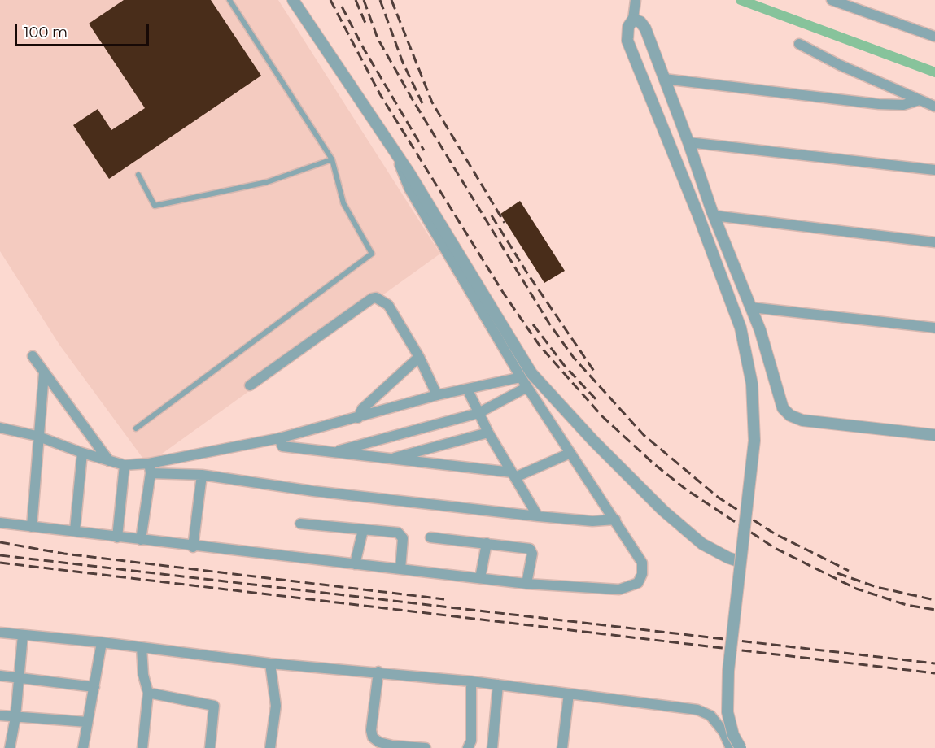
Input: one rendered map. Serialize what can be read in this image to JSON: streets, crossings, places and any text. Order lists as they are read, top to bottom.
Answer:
{
  "scale_bar": "100 m"
}
